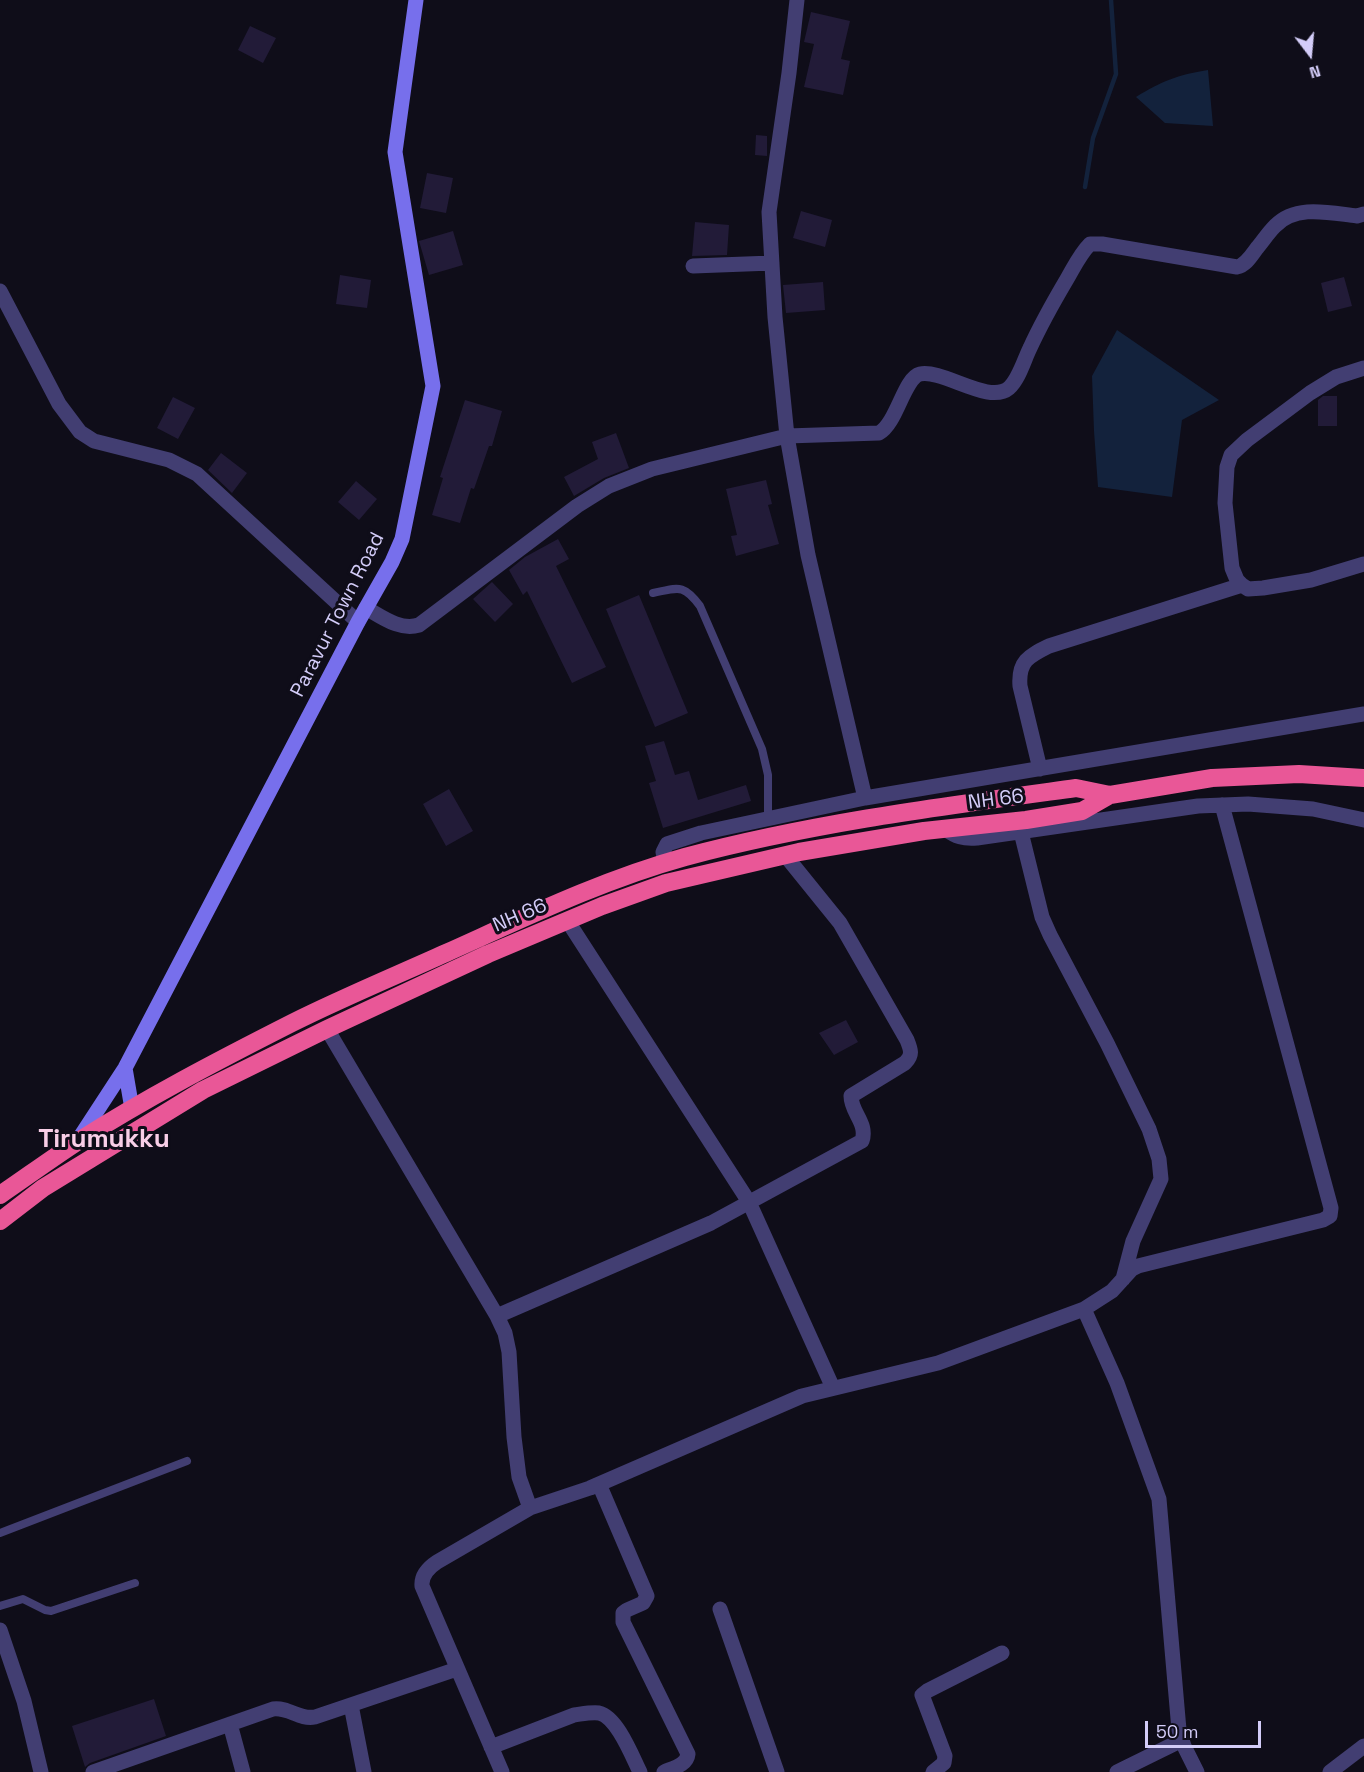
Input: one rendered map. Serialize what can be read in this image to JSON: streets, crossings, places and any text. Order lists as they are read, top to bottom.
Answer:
{
  "streets": {
    "highway": ["NH 66"],
    "main road": ["Paravur Town Road"]
  },
  "crossings": [
    ["Paravur Town Road", "NH 66"]
  ],
  "districts": ["Tirumukku"],
  "scale_bar": "50 m",
  "north": "bottom"
}
